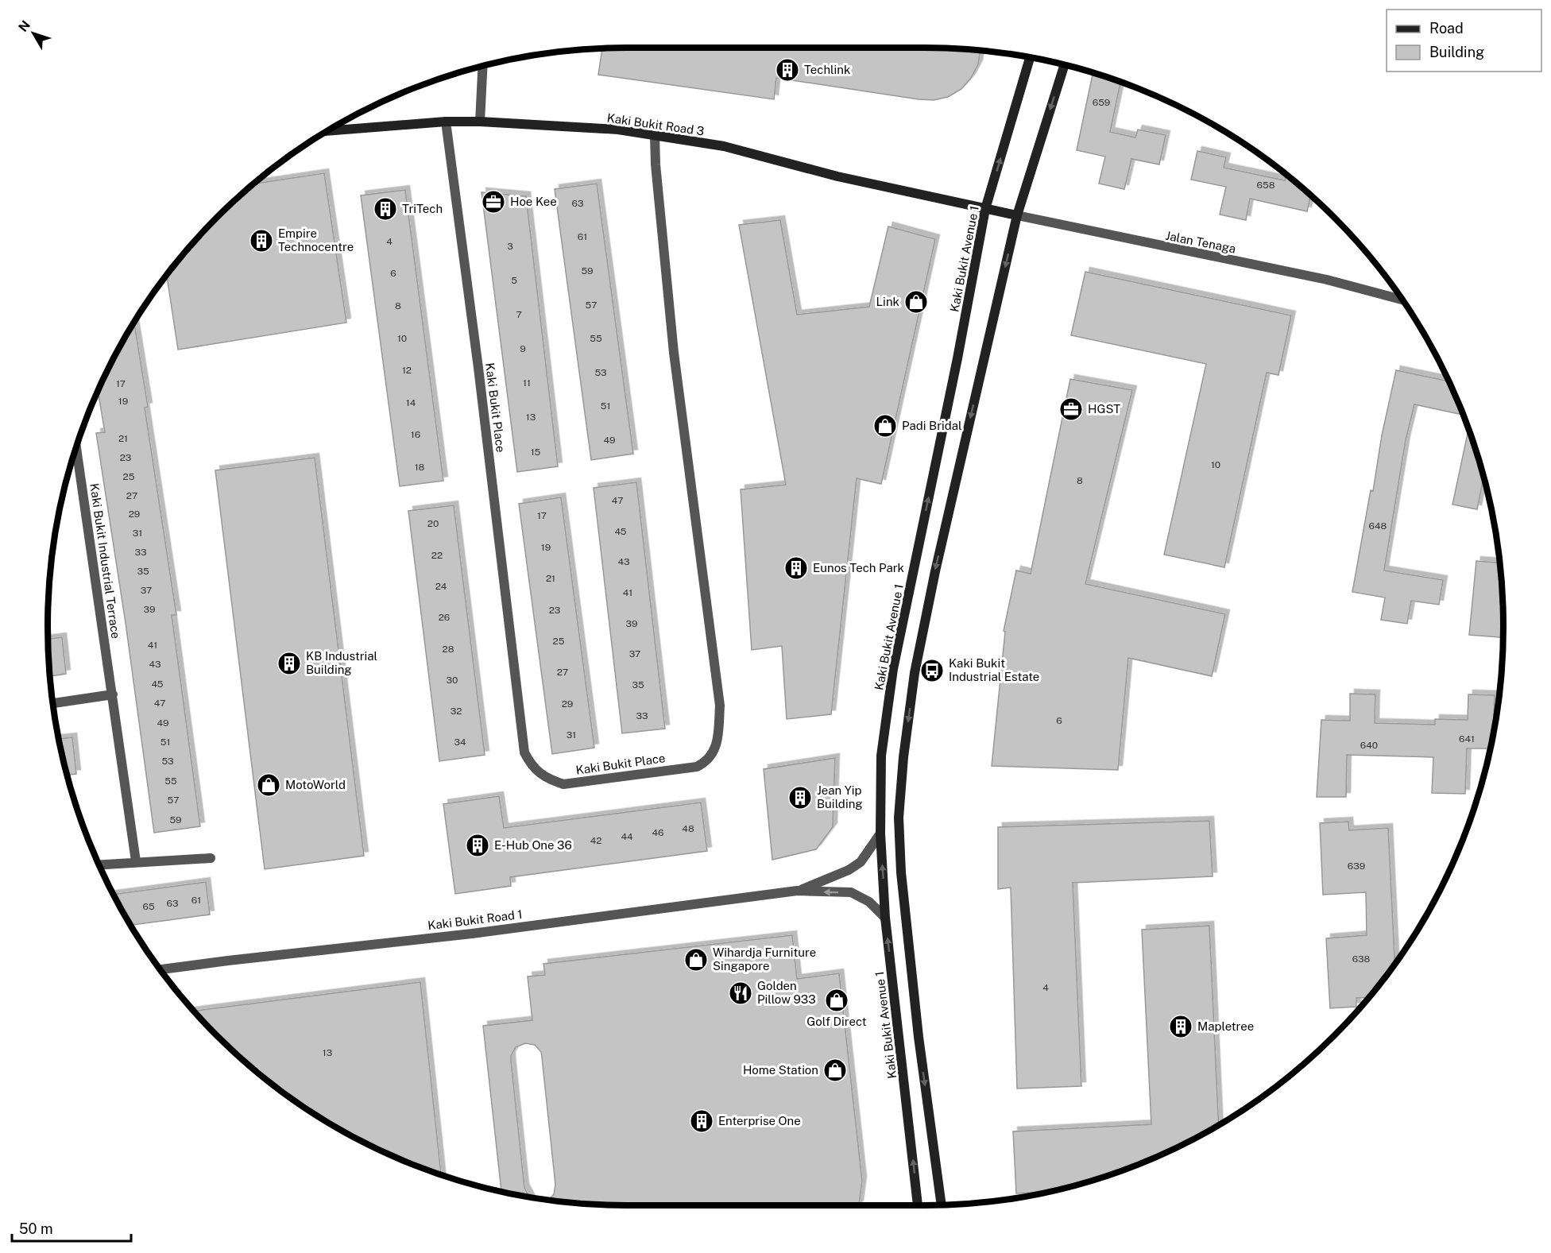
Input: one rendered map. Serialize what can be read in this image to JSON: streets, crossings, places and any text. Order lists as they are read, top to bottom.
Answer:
{
  "streets": {
    "main road": ["Kaki Bukit Road 3", "Jalan Tenaga", "Kaki Bukit Avenue 1"],
    "street": ["Kaki Bukit Place", "Kaki Bukit Industrial Terrace", "Kaki Bukit Road 1"]
  },
  "crossings": [
    ["Kaki Bukit Road 3", "Jalan Tenaga"],
    ["Kaki Bukit Road 3", "Kaki Bukit Avenue 1"],
    ["Kaki Bukit Road 3", "Kaki Bukit Place"],
    ["Jalan Tenaga", "Kaki Bukit Avenue 1"],
    ["Kaki Bukit Avenue 1", "Kaki Bukit Road 1"]
  ],
  "places": {
    "building": [
      "Techlink",
      "TriTech",
      "Empire Technocentre",
      "Eunos Tech Park",
      "KB Industrial Building",
      "Jean Yip Building",
      "E-Hub One 36",
      "Mapletree",
      "Enterprise One"
    ],
    "office": ["Hoe Kee", "HGST"],
    "shop": [
      "Link",
      "Padi Bridal",
      "MotoWorld",
      "Wihardja Furniture Singapore",
      "Golf Direct",
      "Home Station"
    ],
    "bus stop": ["Kaki Bukit Industrial Estate"],
    "restaurant": ["Golden Pillow 933"]
  },
  "house_numbers": [
    "659",
    "658",
    "63",
    "61",
    "4",
    "3",
    "59",
    "6",
    "5",
    "57",
    "8",
    "7",
    "10",
    "55",
    "9",
    "12",
    "53",
    "11",
    "17",
    "19",
    "14",
    "51",
    "13",
    "16",
    "21",
    "49",
    "15",
    "23",
    "10",
    "18",
    "25",
    "8",
    "27",
    "47",
    "29",
    "17",
    "20",
    "648",
    "45",
    "31",
    "19",
    "33",
    "22",
    "43",
    "35",
    "21",
    "24",
    "37",
    "41",
    "39",
    "23",
    "26",
    "39",
    "25",
    "41",
    "28",
    "37",
    "43",
    "27",
    "30",
    "45",
    "35",
    "47",
    "29",
    "32",
    "33",
    "6",
    "49",
    "31",
    "641",
    "51",
    "34",
    "640",
    "53",
    "55",
    "57",
    "59",
    "48",
    "46",
    "44",
    "42",
    "639",
    "61",
    "63",
    "65",
    "638",
    "4",
    "13"
  ],
  "legend": ["Road", "Building"],
  "scale_bar": "50 m",
  "north": "top left"
}
